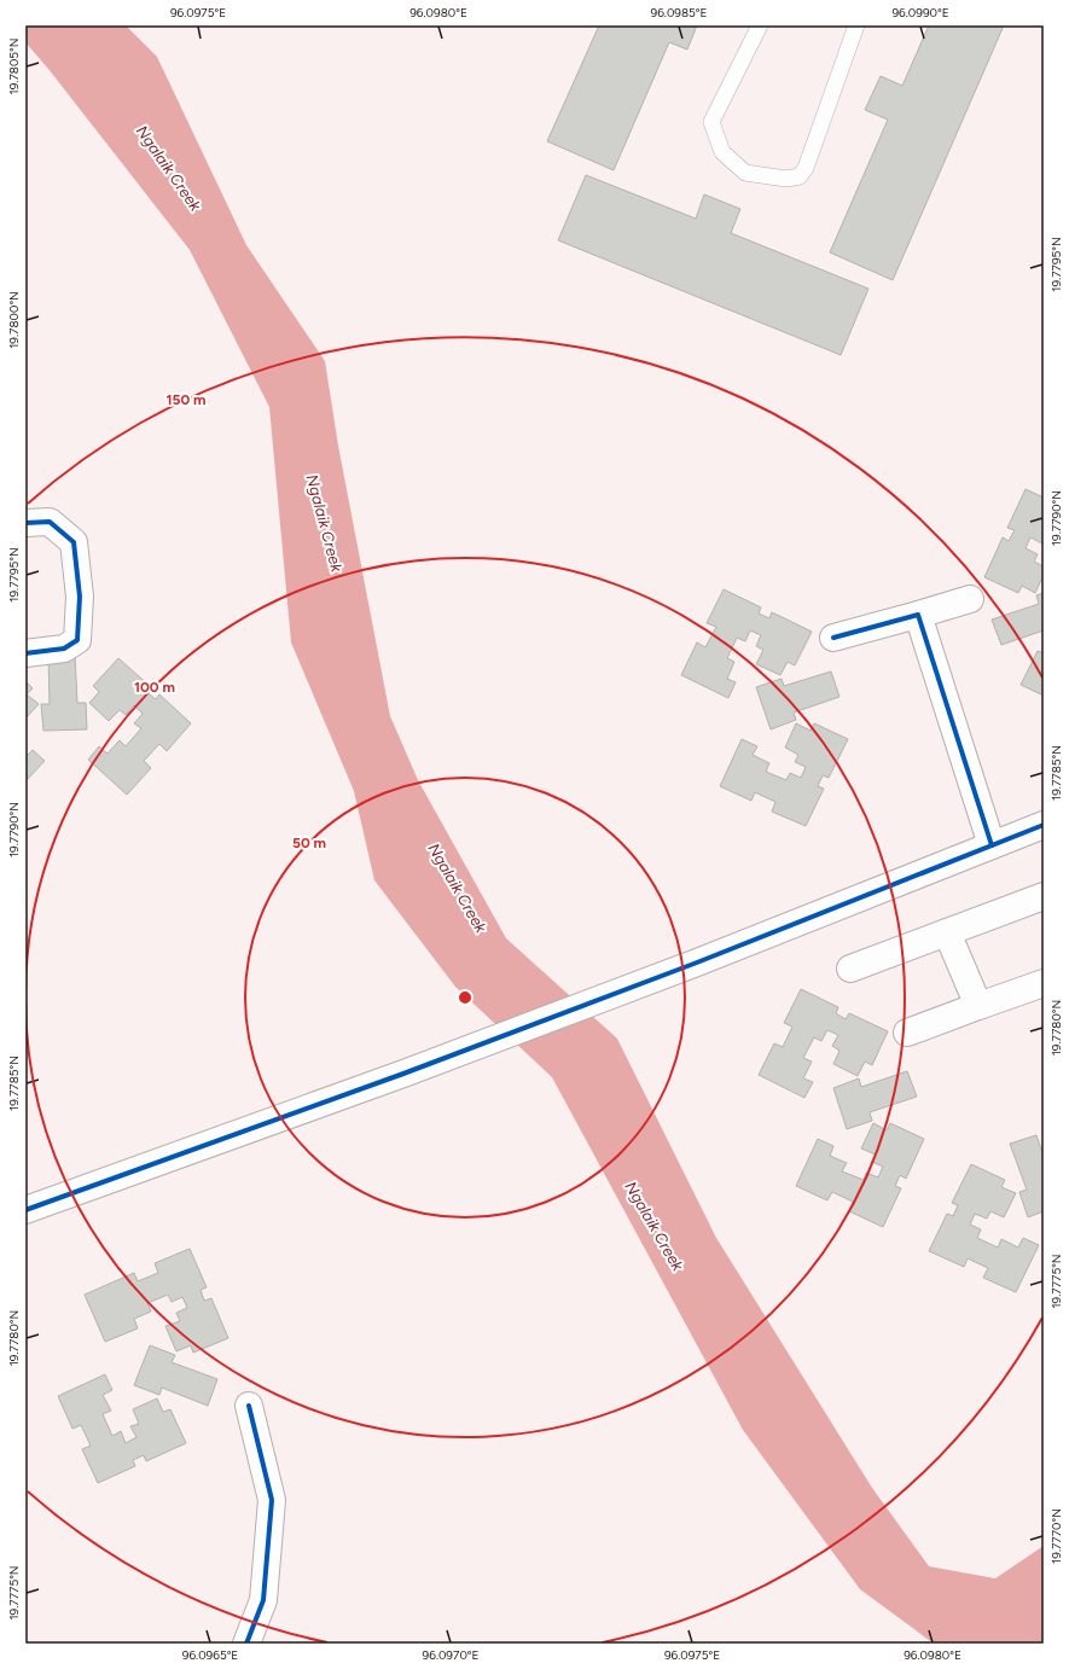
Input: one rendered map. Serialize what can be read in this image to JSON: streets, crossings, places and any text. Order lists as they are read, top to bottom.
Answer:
{
  "water": ["Ngalaik Creek"],
  "coordinates": [
    "96.0975°E",
    "96.0980°E",
    "96.0985°E",
    "96.0990°E",
    "19.7805°N",
    "19.7795°N",
    "19.7800°N",
    "19.7790°N",
    "19.7785°N",
    "19.7780°N",
    "19.7775°N",
    "19.7770°N",
    "96.0965°E",
    "96.0970°E"
  ],
  "rings": ["150 m", "100 m", "50 m"]
}
